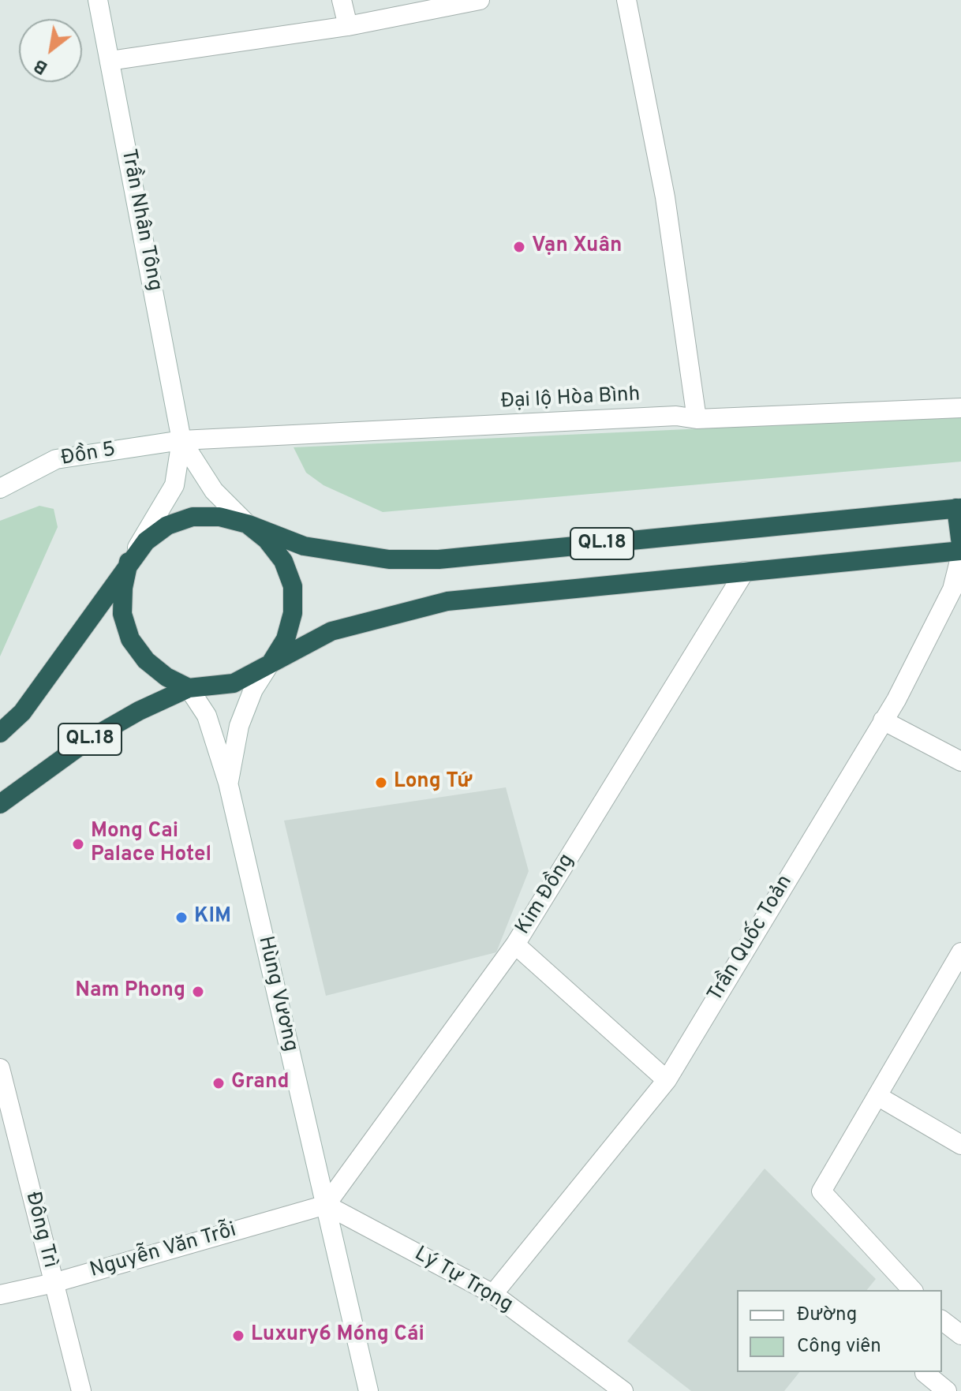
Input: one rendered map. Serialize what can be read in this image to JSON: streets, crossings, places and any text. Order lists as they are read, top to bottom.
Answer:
{
  "streets": {
    "highway": ["QL.18"],
    "street": [
      "Trần Nhân Tông",
      "Đại lộ Hòa Bình",
      "Đồn 5",
      "Kim Đồng",
      "Trần Quốc Toản",
      "Hùng Vương",
      "Đông Trì",
      "Nguyễn Văn Trỗi",
      "Lý Tự Trọng"
    ]
  },
  "crossings": [
    ["Trần Nhân Tông", "Đại lộ Hòa Bình"],
    ["Trần Nhân Tông", "Đồn 5"],
    ["Đại lộ Hòa Bình", "Đồn 5"],
    ["QL.18", "Kim Đồng"],
    ["QL.18", "Trần Quốc Toản"],
    ["QL.18", "Hùng Vương"],
    ["Kim Đồng", "Hùng Vương"],
    ["Kim Đồng", "Nguyễn Văn Trỗi"],
    ["Kim Đồng", "Lý Tự Trọng"],
    ["Trần Quốc Toản", "Lý Tự Trọng"],
    ["Hùng Vương", "Nguyễn Văn Trỗi"],
    ["Hùng Vương", "Lý Tự Trọng"],
    ["Đông Trì", "Nguyễn Văn Trỗi"],
    ["Nguyễn Văn Trỗi", "Lý Tự Trọng"]
  ],
  "places": [
    "Vạn Xuân",
    "Long Tứ",
    "Mong Cai Palace Hotel",
    "KIM",
    "Nam Phong",
    "Grand",
    "Luxury6 Móng Cái"
  ],
  "legend": ["Đường", "Công viên"],
  "north": "bottom left"
}
